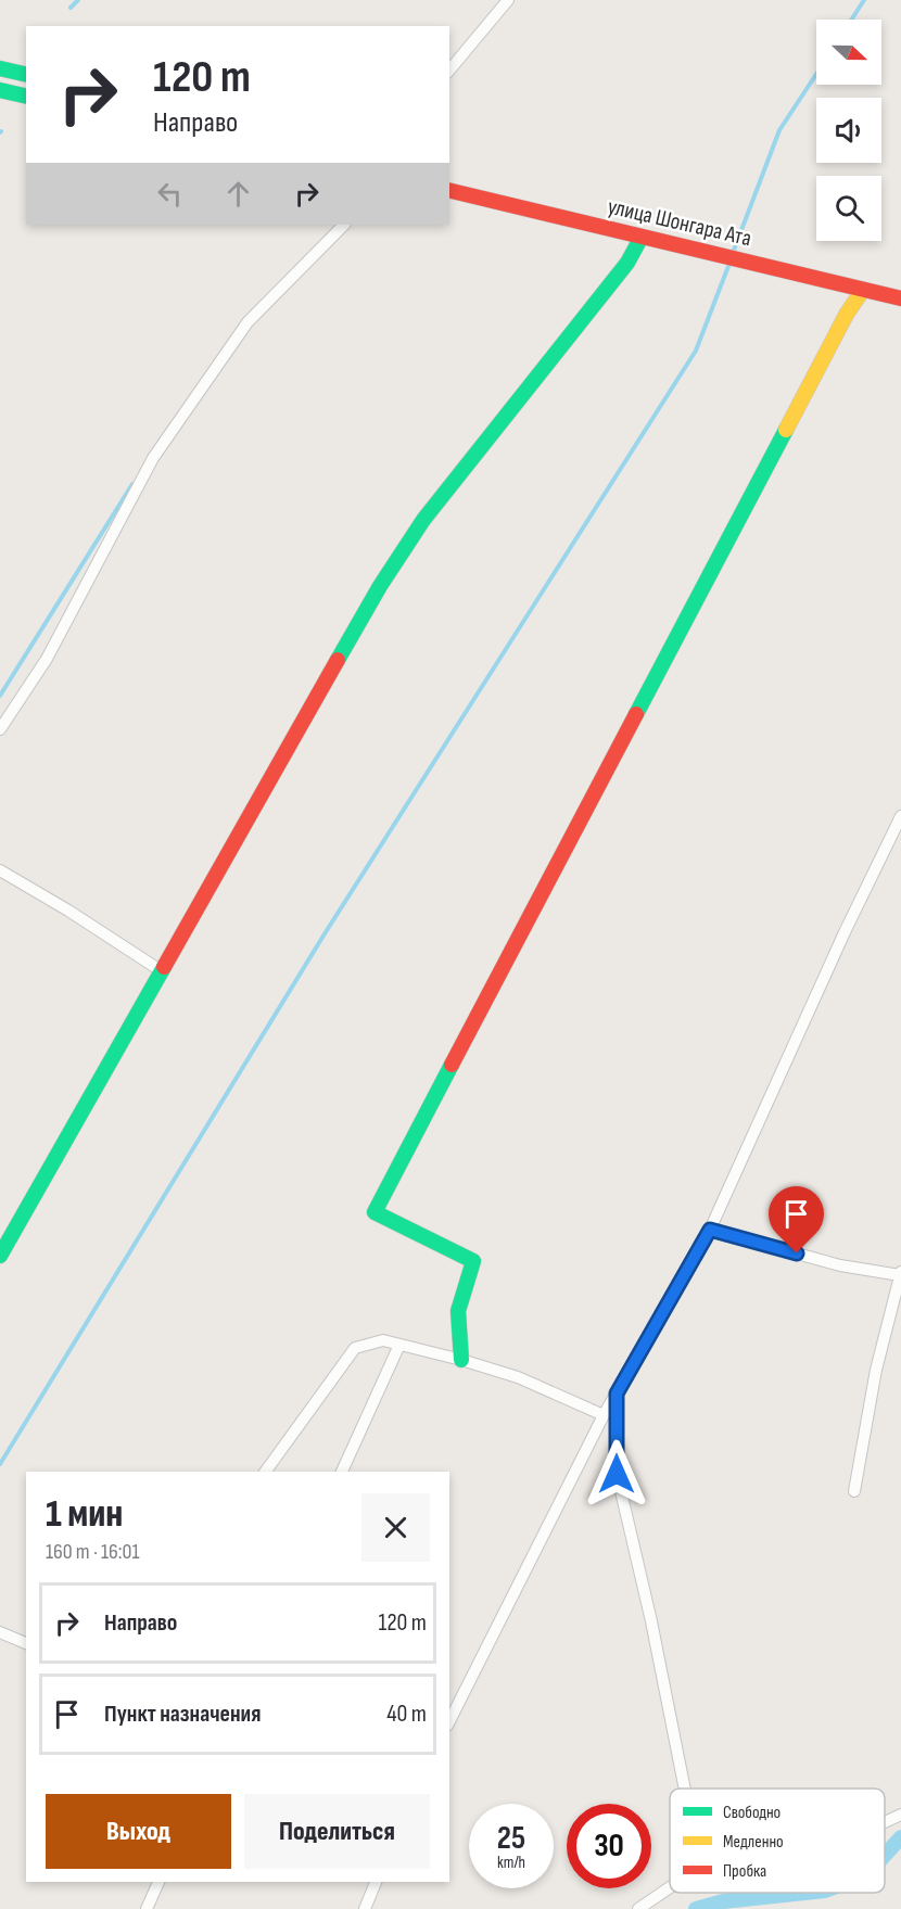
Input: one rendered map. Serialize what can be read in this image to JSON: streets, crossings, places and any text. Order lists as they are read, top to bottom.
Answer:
{
  "streets": {
    "street": ["улица Шонгара Ата"]
  },
  "legend": ["Свободно", "Медленно", "Пробка"],
  "north": "right",
  "page": {
    "turn": ["120 m", "Направо"],
    "heading": ["1 мин", "160 m · 16:01"],
    "list": [
      {
        "name": "Направо",
        "value": "120 m"
      },
      {
        "name": "Пункт назначения",
        "value": "40 m"
      }
    ],
    "buttons": ["Выход", "Поделиться"],
    "speed": "25 km/h",
    "limit": "30"
  }
}
